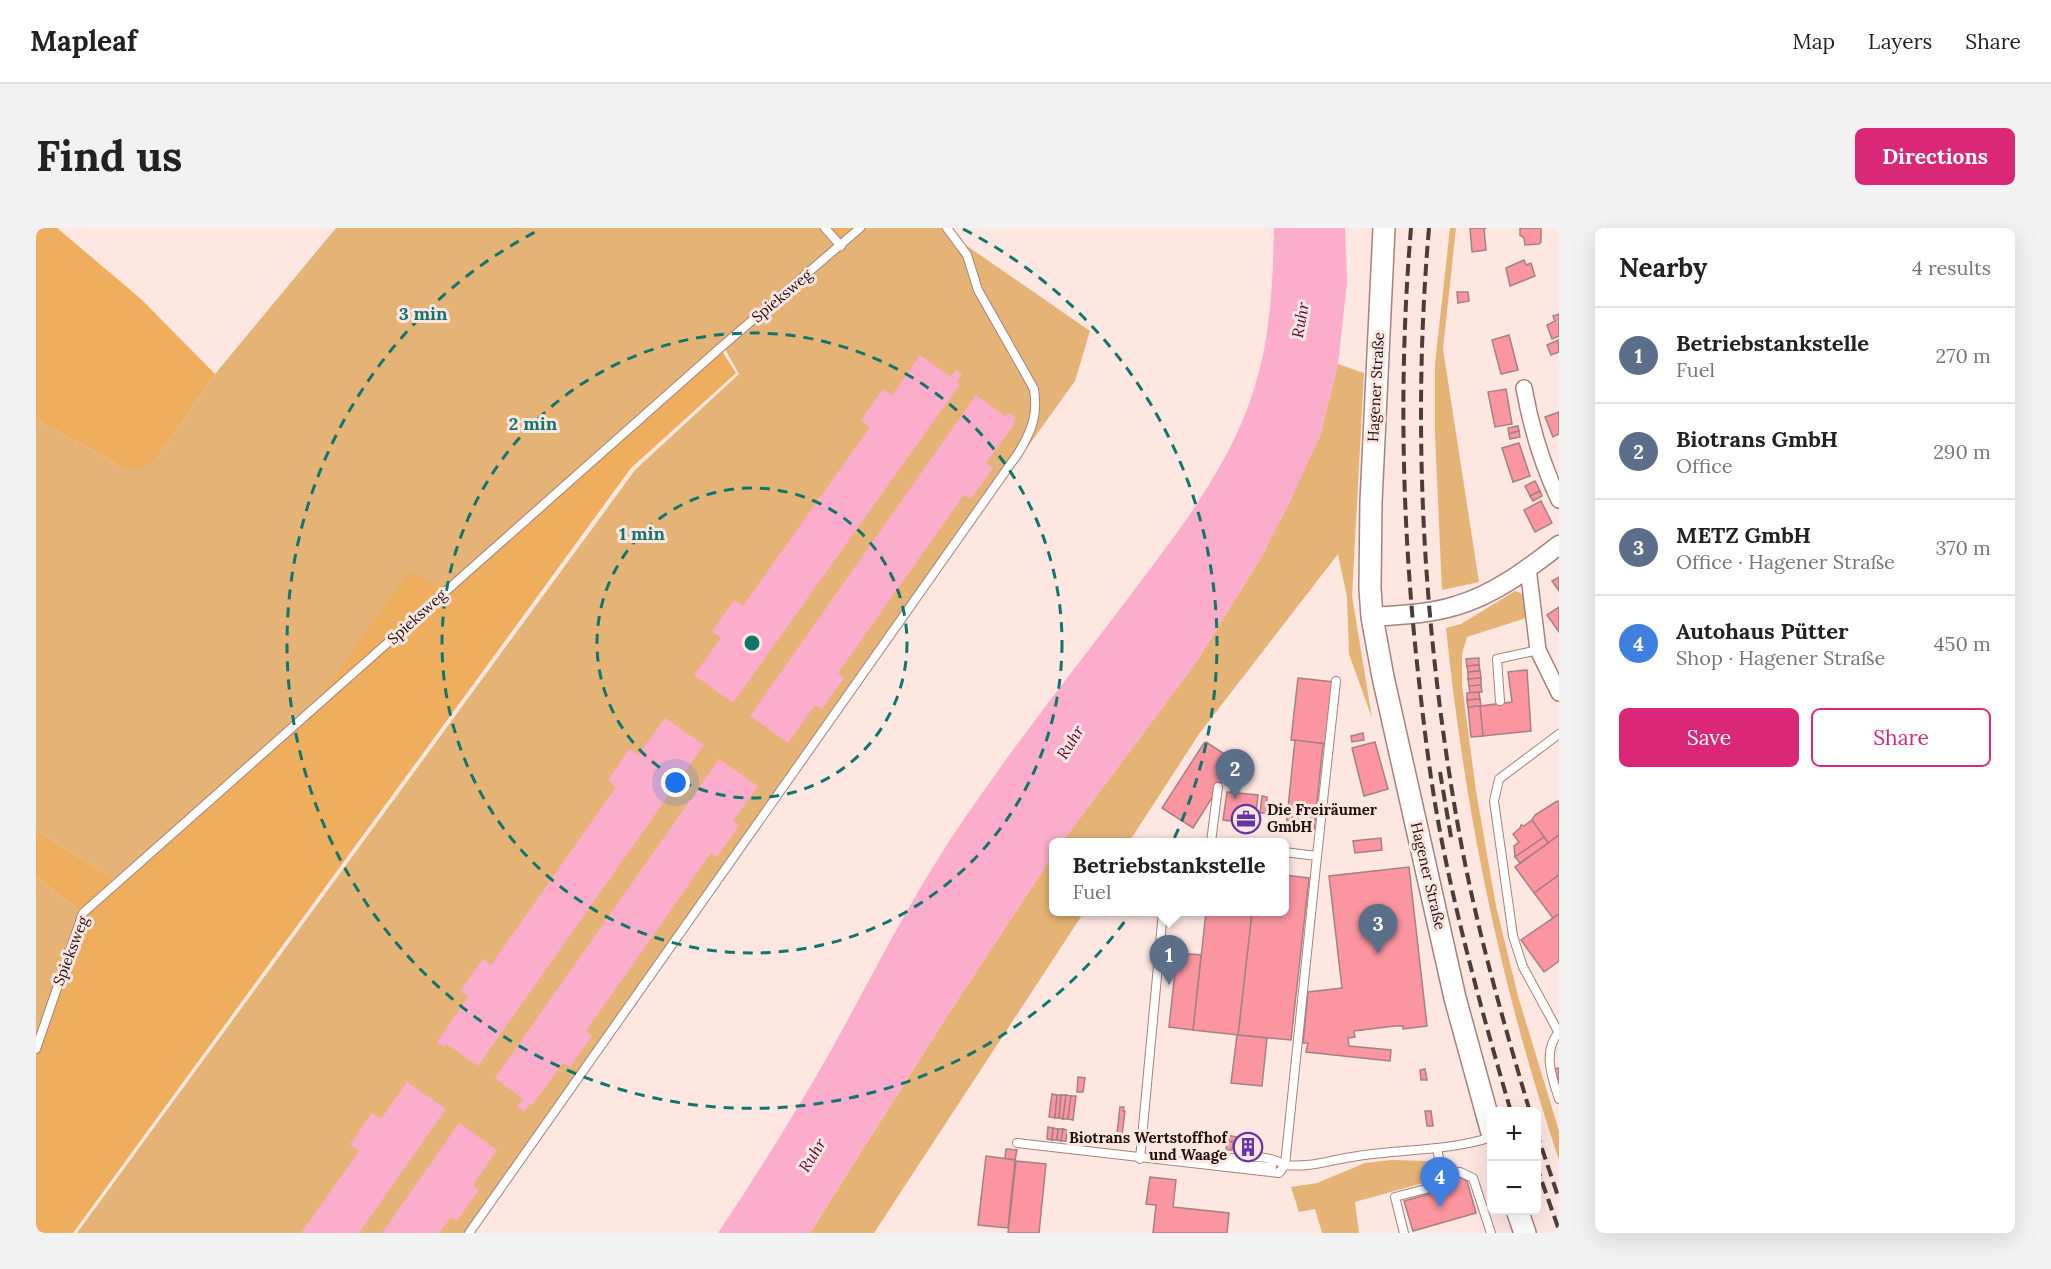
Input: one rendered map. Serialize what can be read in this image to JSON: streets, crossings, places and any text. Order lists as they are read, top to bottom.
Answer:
{
  "streets": {
    "main road": ["Hagener Straße"],
    "lane": ["Spieksweg"]
  },
  "water": ["Ruhr"],
  "places": {
    "office": ["Die Freiräumer GmbH"],
    "building": ["Biotrans Wertstoffhof und Waage"]
  },
  "page": {
    "header": "Mapleaf",
    "nav": ["Map", "Layers", "Share"],
    "buttons": [
      "Directions",
      ["Save", "Share"]
    ],
    "title": "Find us",
    "heading": ["Nearby", "4 results"],
    "list": [
      {
        "mark": "1",
        "name": "Betriebstankstelle",
        "note": "Fuel",
        "value": "270 m"
      },
      {
        "mark": "2",
        "name": "Biotrans GmbH",
        "note": "Office",
        "value": "290 m"
      },
      {
        "mark": "3",
        "name": "METZ GmbH",
        "note": "Office · Hagener Straße",
        "value": "370 m"
      },
      {
        "mark": "4",
        "name": "Autohaus Pütter",
        "note": "Shop · Hagener Straße",
        "value": "450 m"
      }
    ],
    "pins": [
      "2",
      "3",
      "1",
      "4"
    ],
    "popup": ["Betriebstankstelle", "Fuel"],
    "map_buttons": ["+", "−"]
  },
  "rings": ["3 min", "2 min", "1 min"]
}
